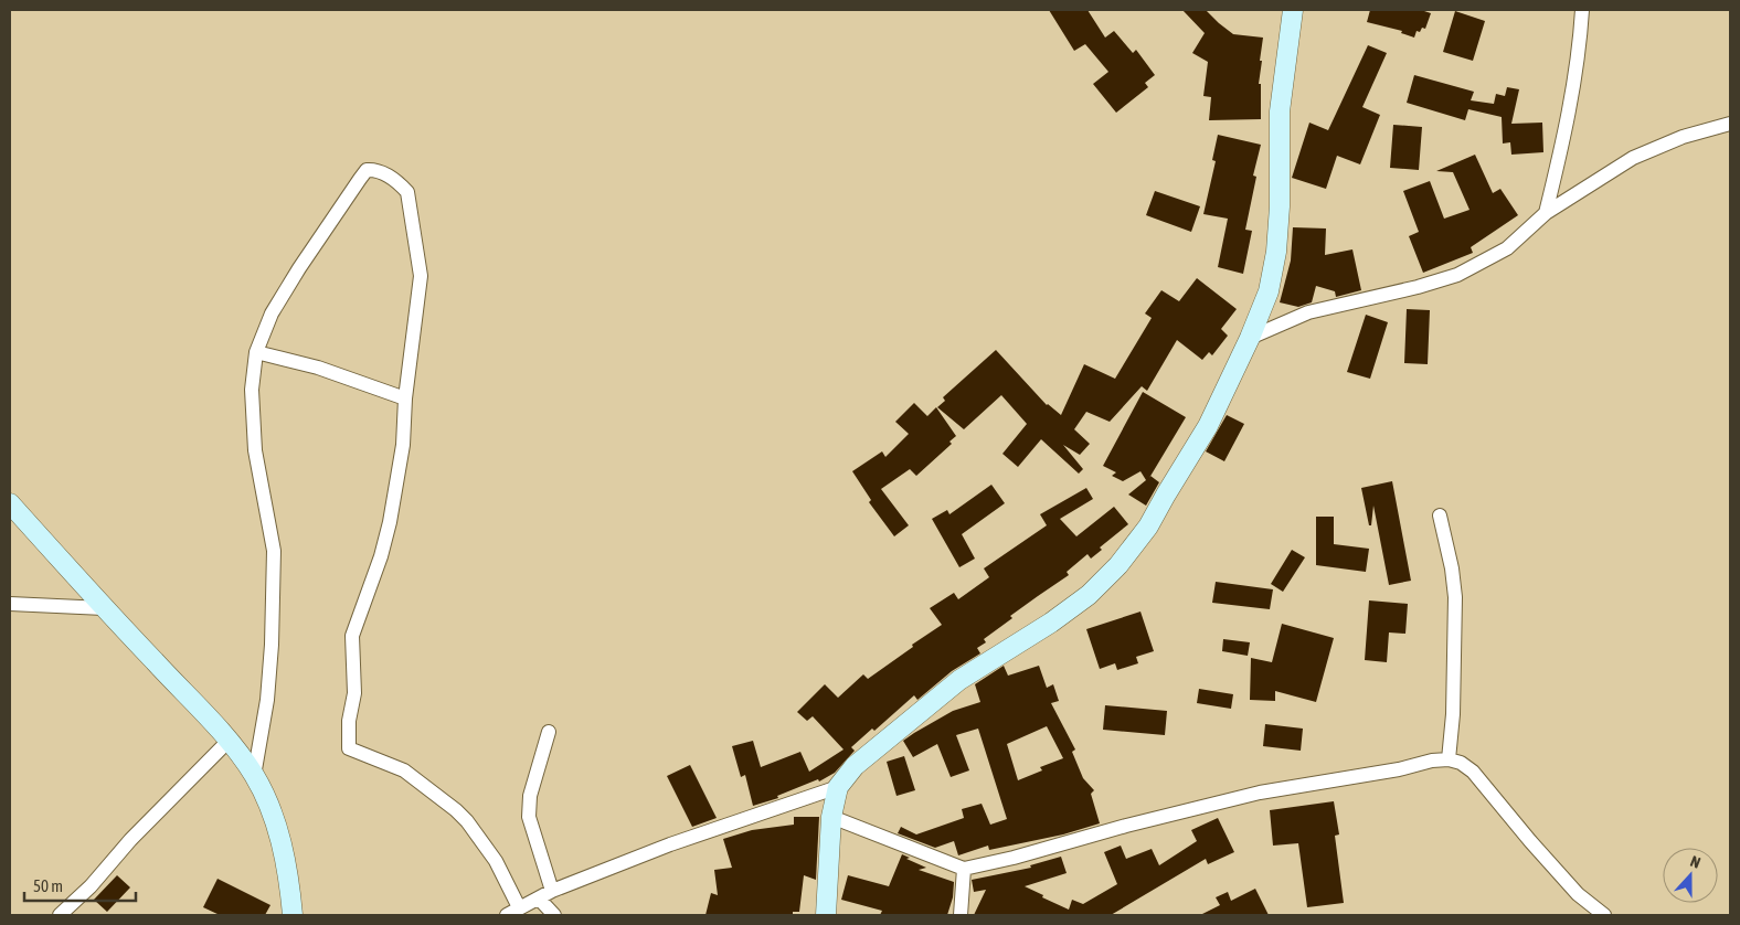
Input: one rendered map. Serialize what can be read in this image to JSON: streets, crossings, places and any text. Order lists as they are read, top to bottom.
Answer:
{
  "scale_bar": "50 m",
  "north": "top"
}
